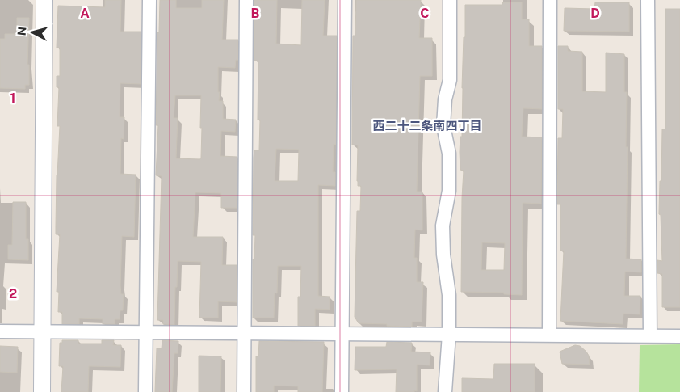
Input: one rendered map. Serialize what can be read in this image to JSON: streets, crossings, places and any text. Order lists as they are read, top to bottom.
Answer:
{
  "districts": ["西二十二条南四丁目"],
  "north": "left",
  "grid": {
    "columns": [
      "A",
      "B",
      "C",
      "D"
    ],
    "rows": ["1", "2"]
  }
}
